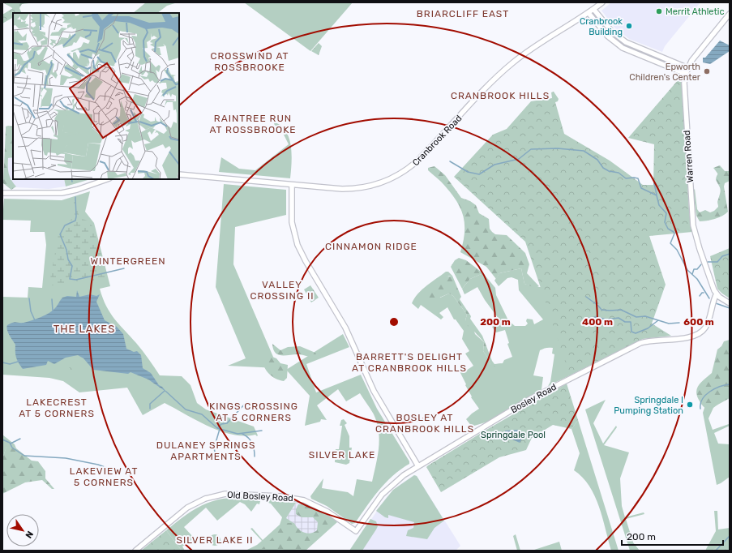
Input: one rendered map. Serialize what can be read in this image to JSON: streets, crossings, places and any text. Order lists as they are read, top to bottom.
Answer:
{
  "streets": {
    "street": [
      "Cranbrook Road",
      "Warren Road",
      "Bosley Road",
      "Old Bosley Road"
    ]
  },
  "crossings": [
    ["Warren Road", "Bosley Road"],
    ["Bosley Road", "Old Bosley Road"]
  ],
  "districts": [
    "BRIARCLIFF EAST",
    "CROSSWIND AT ROSSBROOKE",
    "CRANBROOK HILLS",
    "RAINTREE RUN AT ROSSBROOKE",
    "CINNAMON RIDGE",
    "WINTERGREEN",
    "VALLEY CROSSING II",
    "THE LAKES",
    "BARRETT'S DELIGHT AT CRANBROOK HILLS",
    "LAKECREST AT 5 CORNERS",
    "KINGS CROSSING AT 5 CORNERS",
    "BOSLEY AT CRANBROOK HILLS",
    "DULANEY SPRINGS APARTMENTS",
    "SILVER LAKE",
    "LAKEVIEW AT 5 CORNERS",
    "SILVER LAKE II"
  ],
  "parks": ["Springdale Pool"],
  "places": [
    "Merrit Athletic",
    "Cranbrook Building",
    "Epworth Children's Center",
    "Springdale I Pumping Station"
  ],
  "scale_bar": "200 m",
  "north": "bottom right",
  "rings": ["200 m", "400 m", "600 m"]
}
